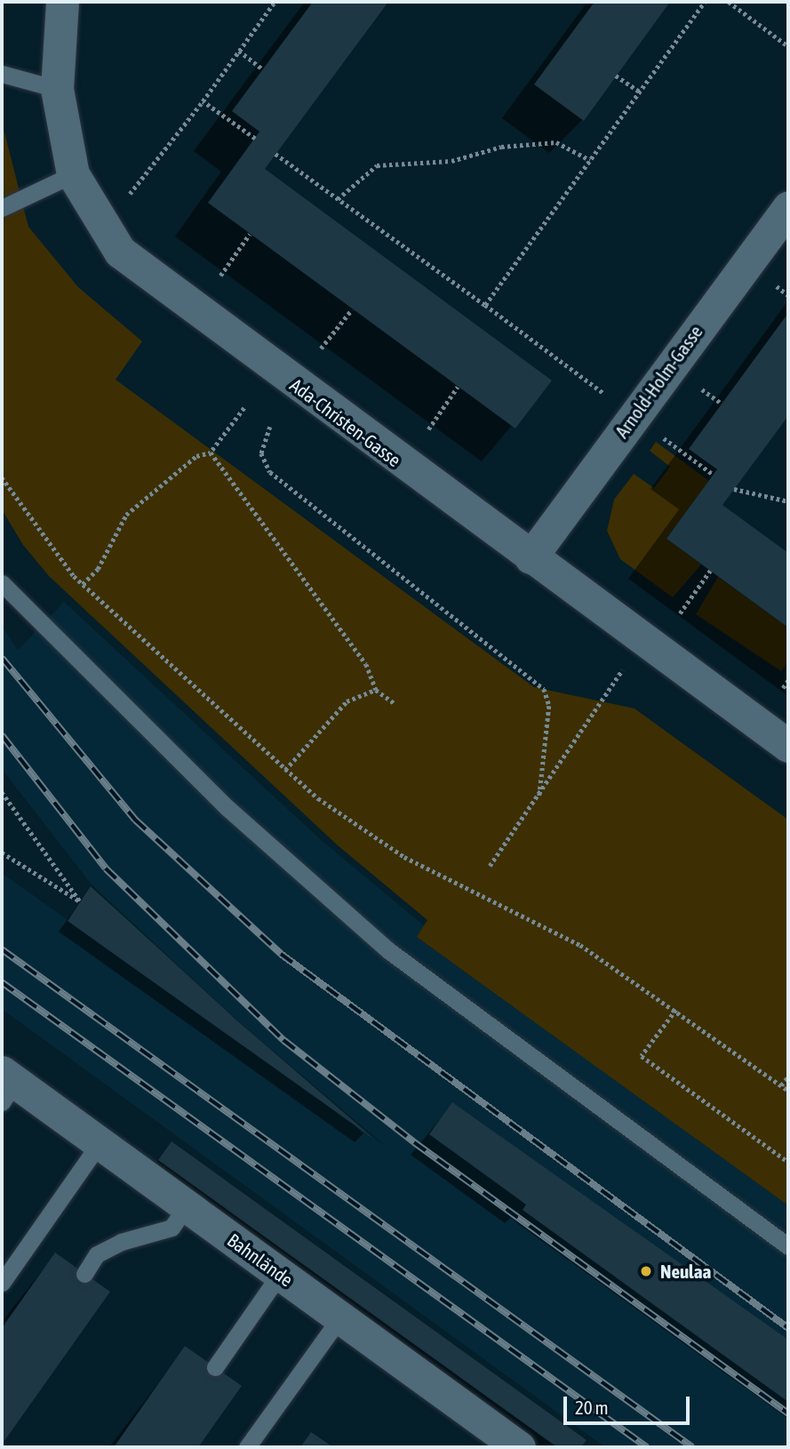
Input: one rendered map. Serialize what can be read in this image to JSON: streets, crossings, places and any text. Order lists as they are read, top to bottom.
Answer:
{
  "streets": {
    "street": ["Arnold-Holm-Gasse", "Ada-Christen-Gasse", "Bahnlände"]
  },
  "crossings": [
    ["Arnold-Holm-Gasse", "Ada-Christen-Gasse"]
  ],
  "places": ["Neulaa"],
  "scale_bar": "20 m"
}
